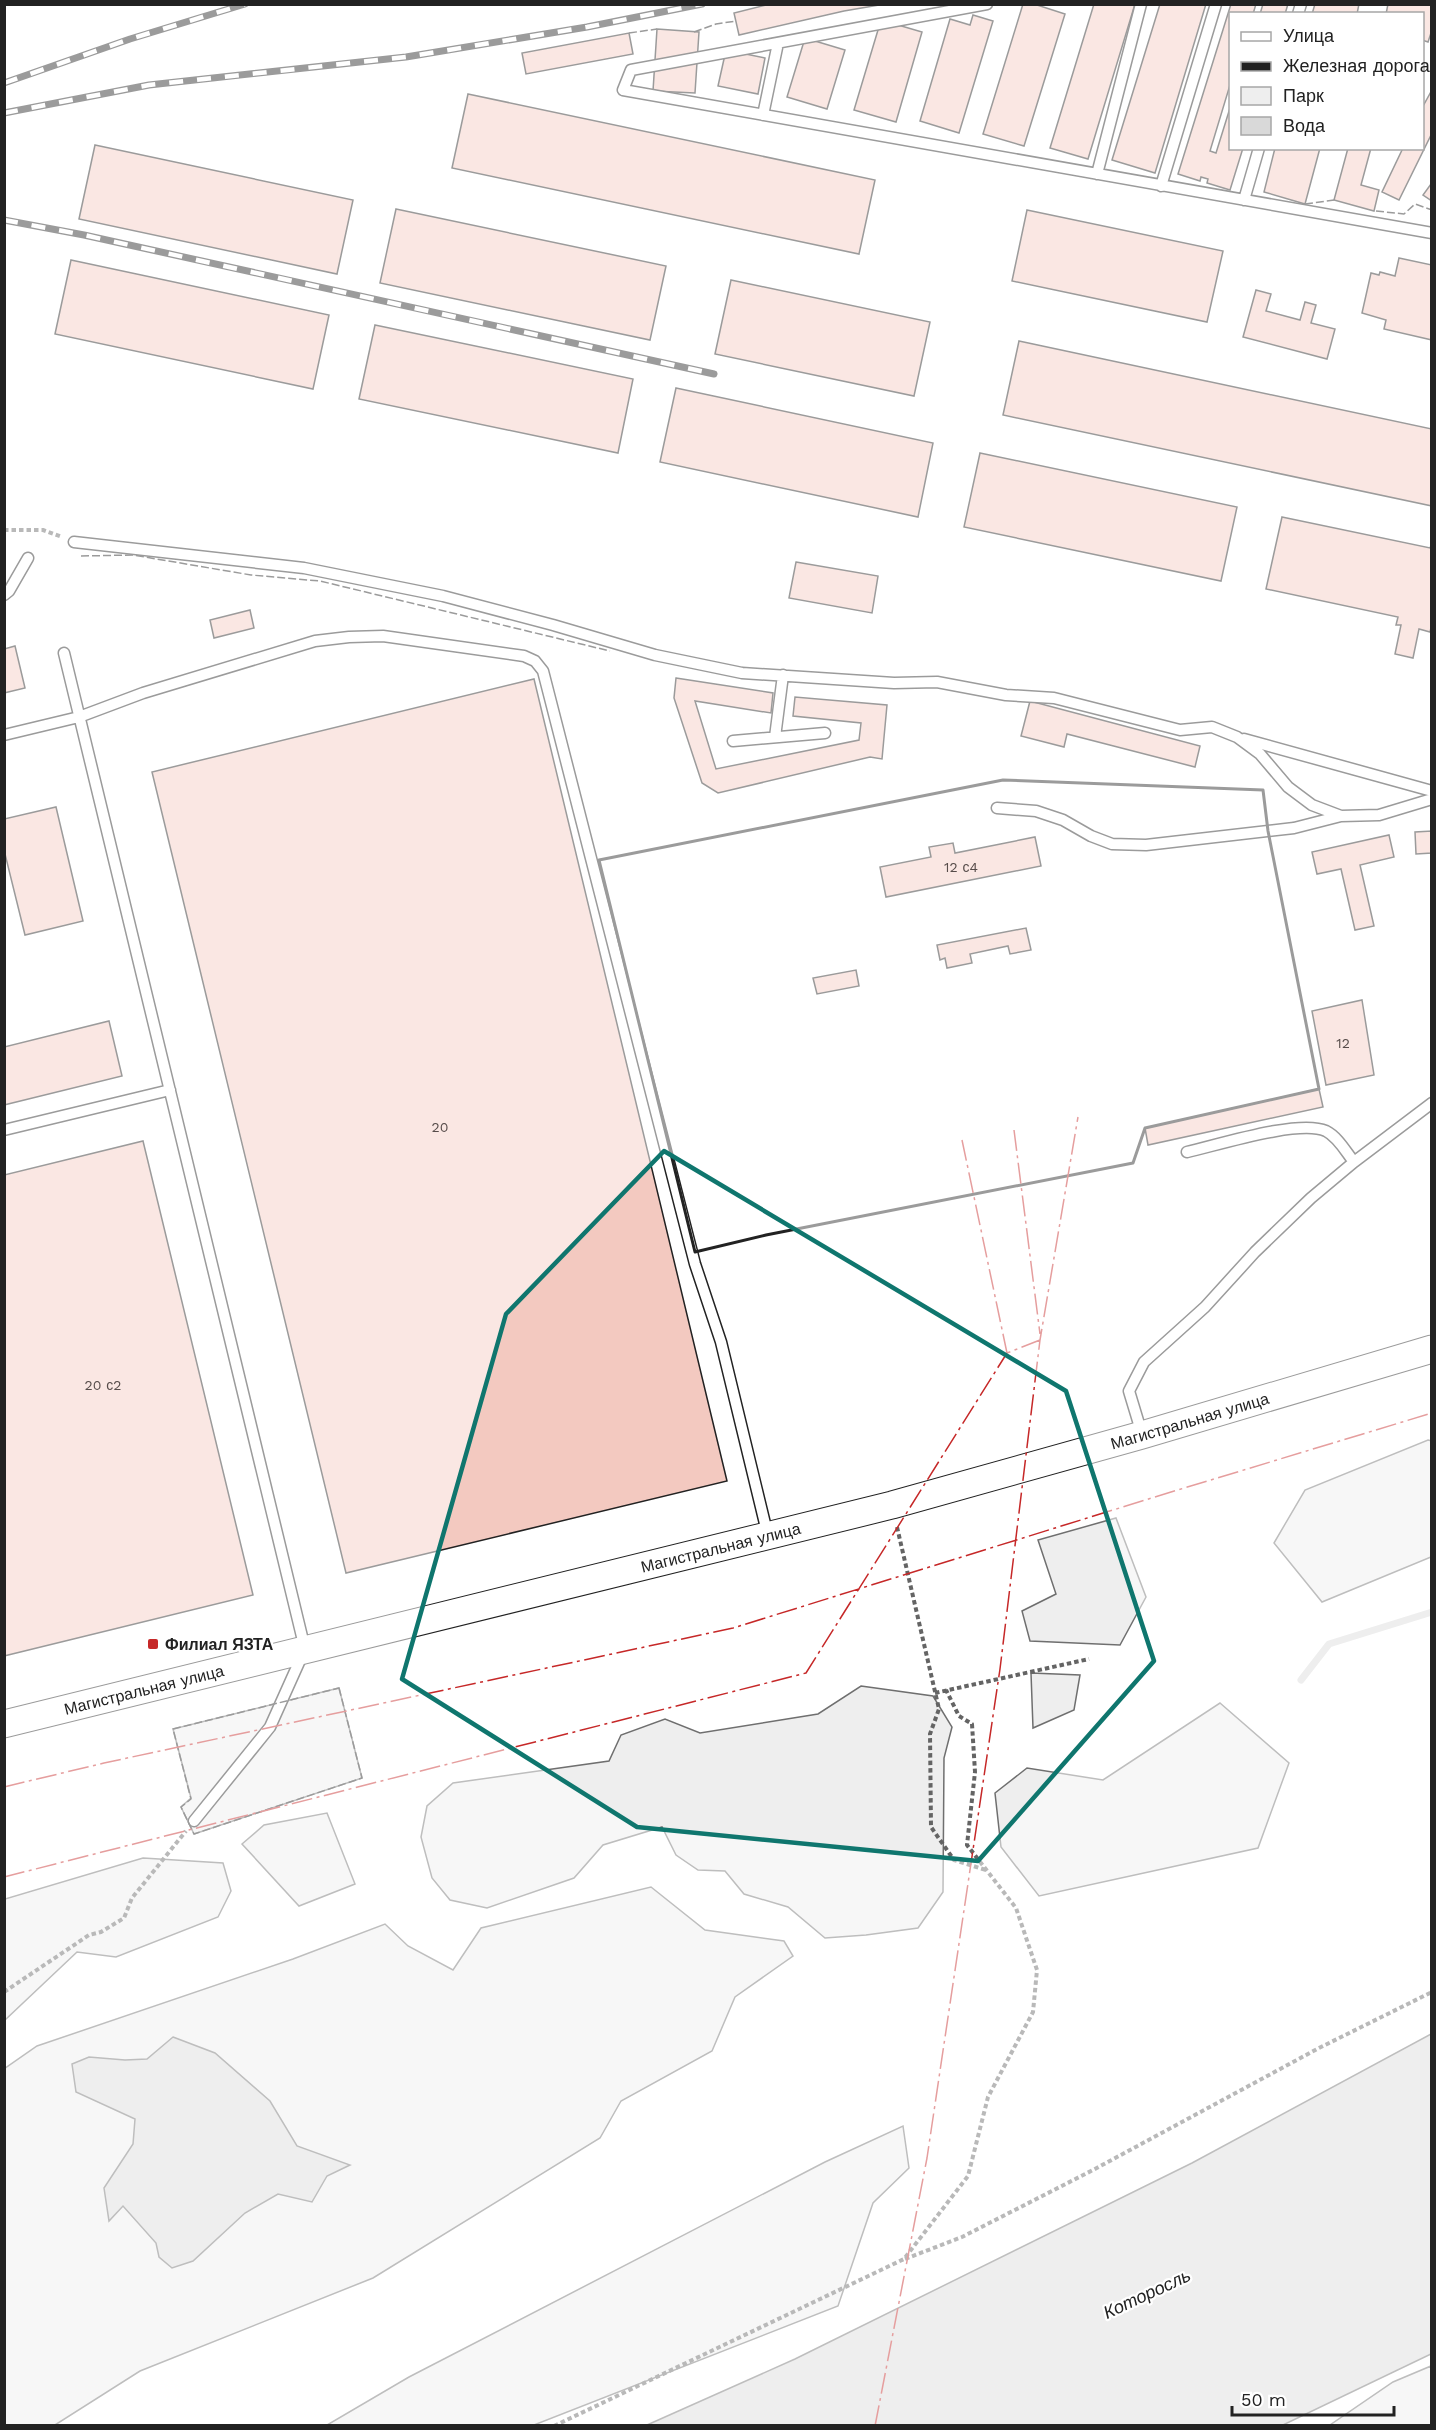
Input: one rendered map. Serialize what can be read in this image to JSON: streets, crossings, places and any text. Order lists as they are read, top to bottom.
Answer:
{
  "streets": {
    "main road": ["Магистральная улица"]
  },
  "water": ["Которосль"],
  "places": {
    "transit": ["Филиал ЯЗТА"]
  },
  "house_numbers": [
    "12 с4",
    "12",
    "20",
    "20 с2"
  ],
  "legend": [
    "Улица",
    "Железная дорога",
    "Парк",
    "Вода"
  ],
  "scale_bar": "50 m"
}
